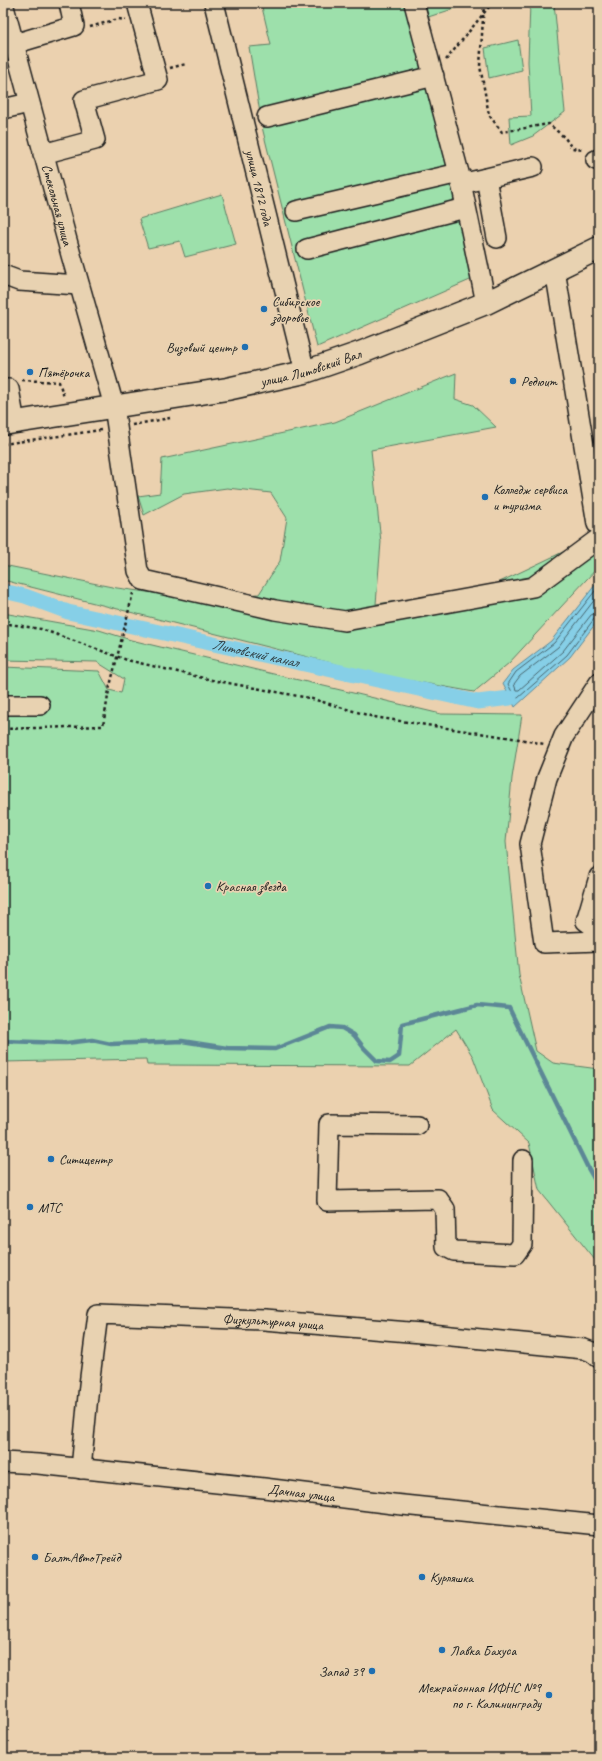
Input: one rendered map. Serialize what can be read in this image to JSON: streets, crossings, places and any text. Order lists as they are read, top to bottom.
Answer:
{
  "streets": {
    "main road": ["улица Литовский Вал"],
    "street": [
      "улица 1812 года",
      "Стекольная улица",
      "Физкультурная улица",
      "Дачная улица"
    ]
  },
  "crossings": [
    ["улица 1812 года", "улица Литовский Вал"],
    ["Стекольная улица", "улица Литовский Вал"],
    ["Физкультурная улица", "Дачная улица"]
  ],
  "water": ["Литовский канал"],
  "places": [
    "Сибирское здоровье",
    "Визовый центр",
    "Пятёрочка",
    "Редюит",
    "Колледж сервиса и туризма",
    "Красная звезда",
    "Ситицентр",
    "МТС",
    "БалтАвтоТрейд",
    "Курляшка",
    "Лавка Бахуса",
    "Запад 39",
    "Межрайонная ИФНС №9 по г. Калининграду"
  ]
}
